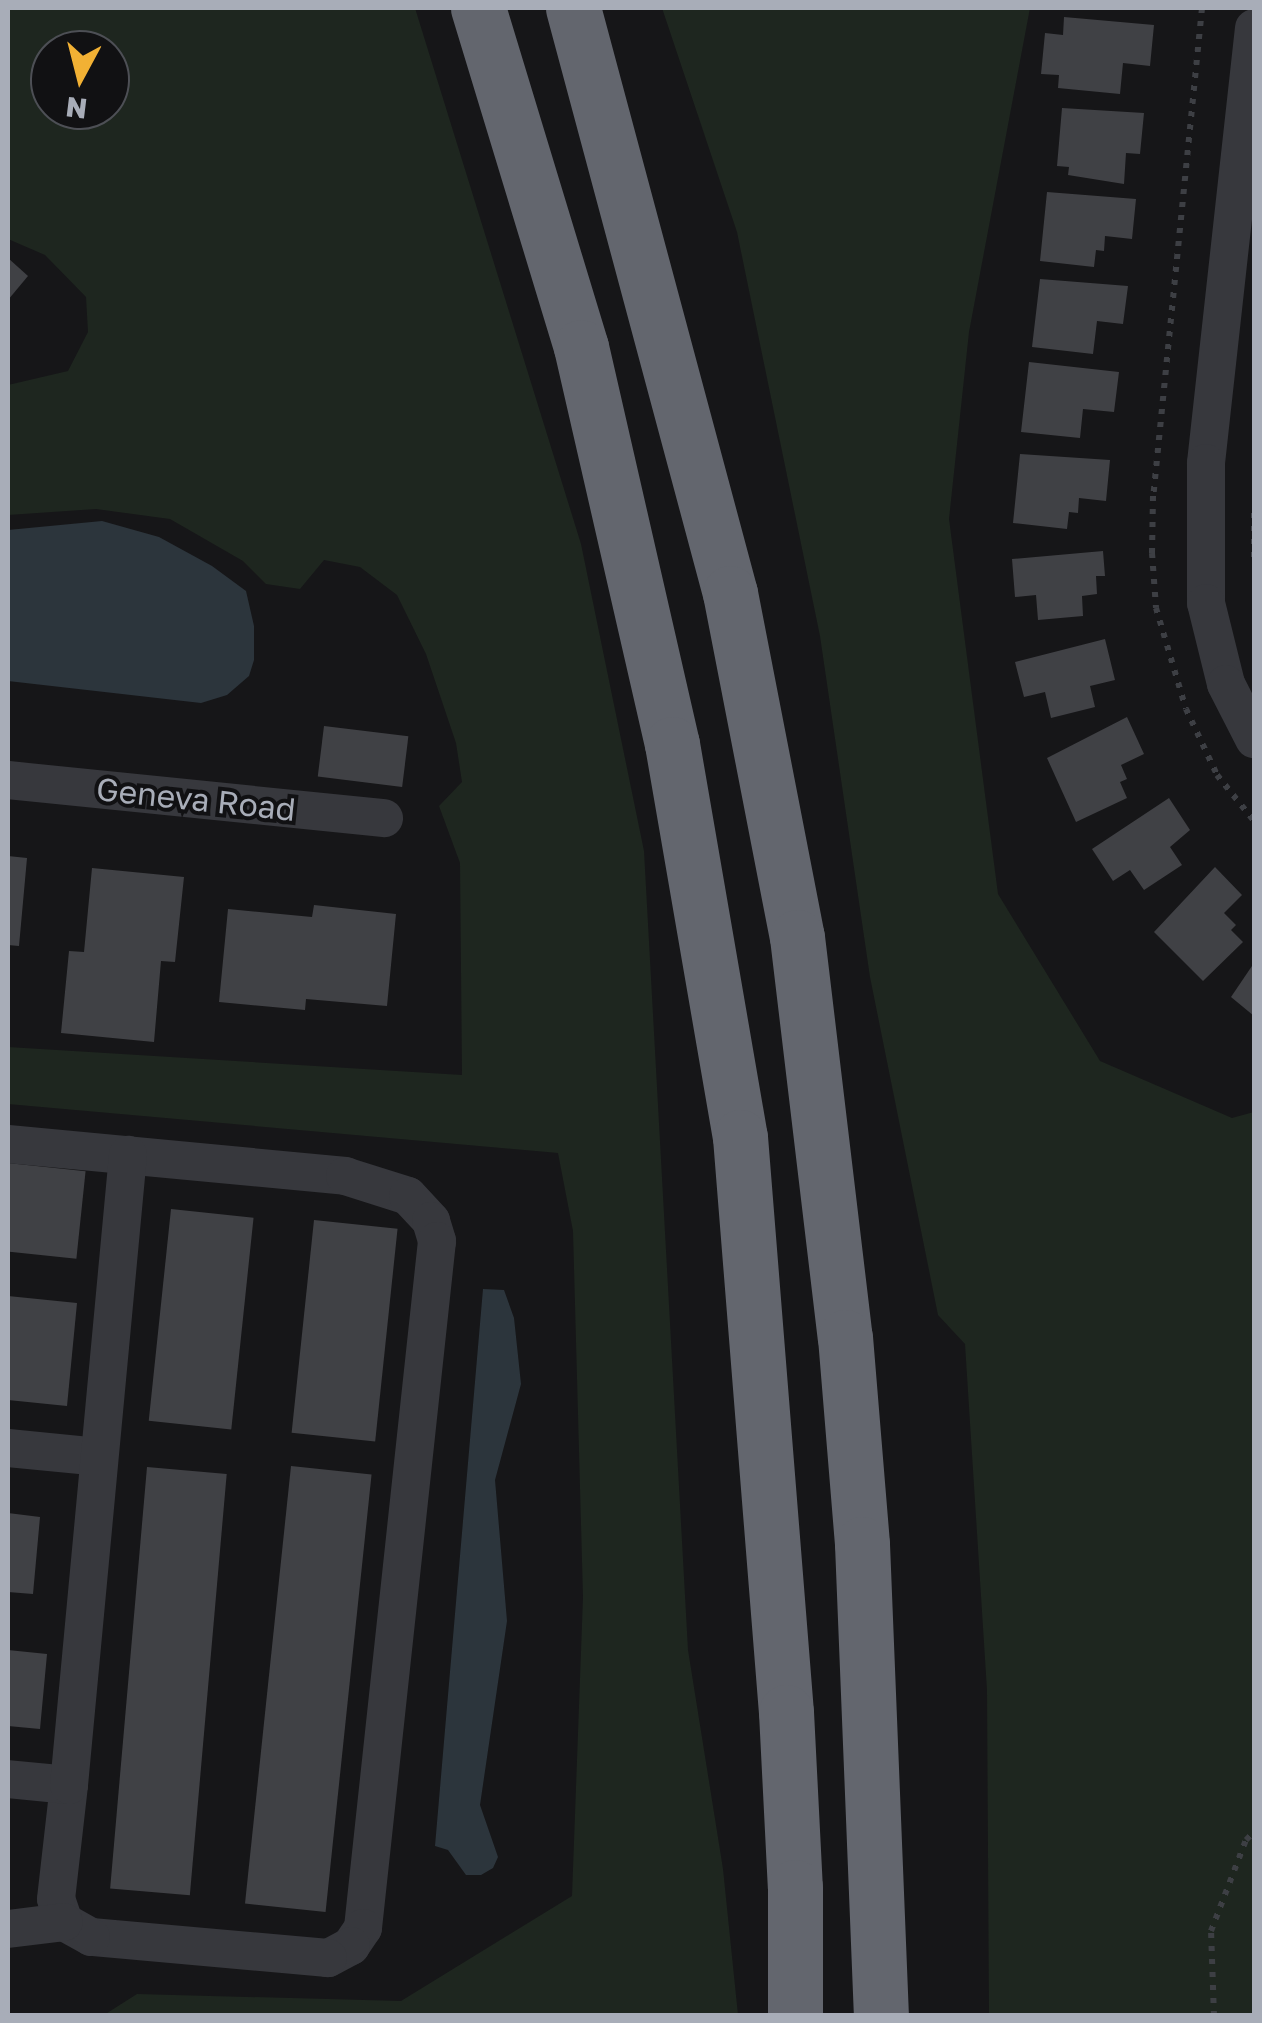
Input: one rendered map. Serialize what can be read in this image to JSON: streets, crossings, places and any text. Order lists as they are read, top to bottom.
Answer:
{
  "streets": {
    "street": ["Geneva Road"]
  },
  "north": "bottom"
}
